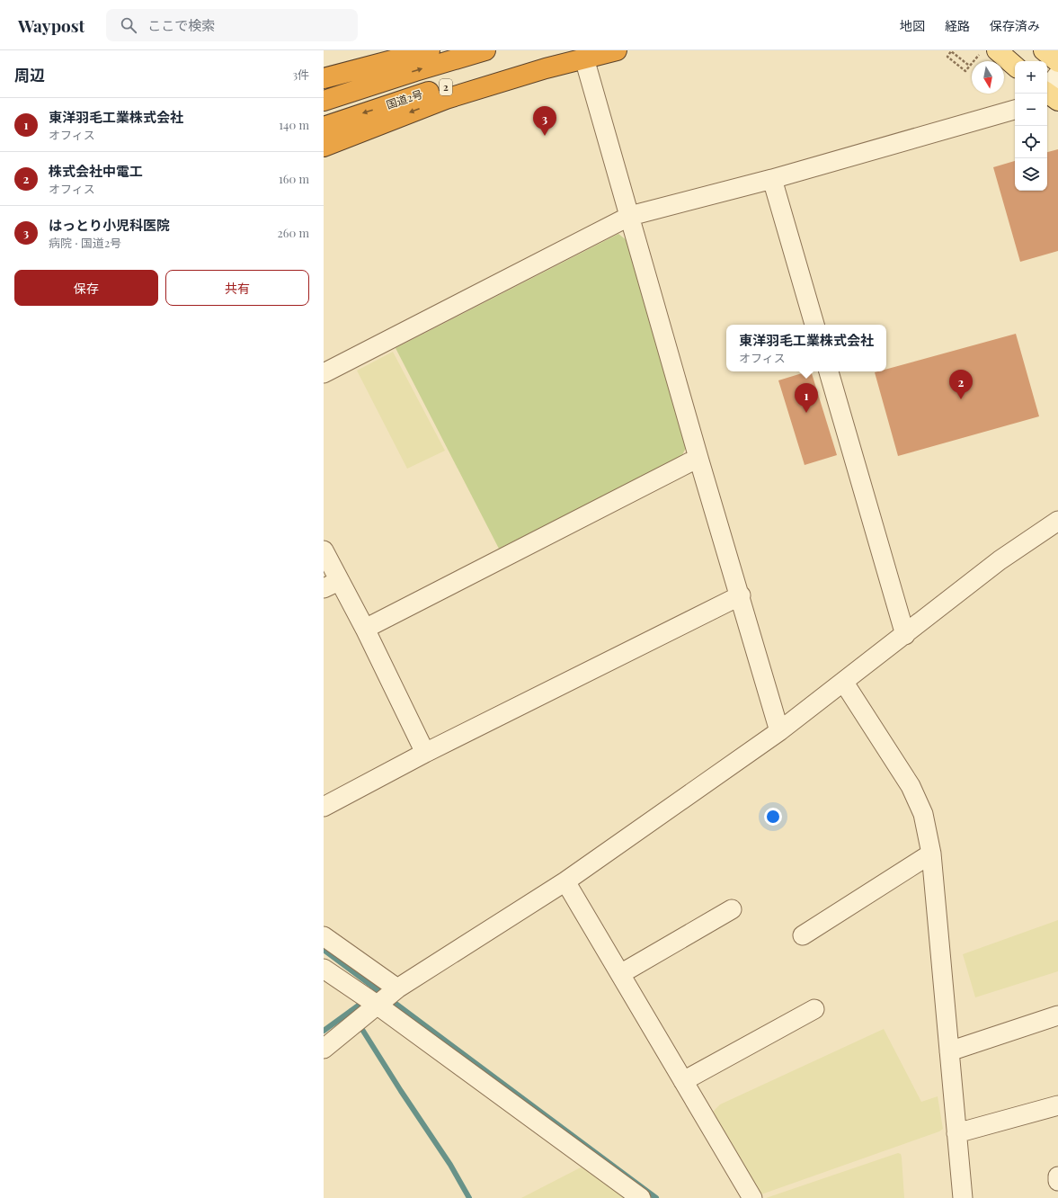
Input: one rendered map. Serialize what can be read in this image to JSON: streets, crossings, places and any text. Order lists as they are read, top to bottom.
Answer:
{
  "streets": {
    "highway": ["2", "国道2号"]
  },
  "north": "bottom",
  "page": {
    "header": "Waypost",
    "search": "ここで検索",
    "nav": ["地図", "経路", "保存済み"],
    "heading": ["周辺", "3件"],
    "map_buttons": ["+", "−"],
    "list": [
      {
        "mark": "1",
        "name": "東洋羽毛工業株式会社",
        "note": "オフィス",
        "value": "140 m"
      },
      {
        "mark": "2",
        "name": "株式会社中電工",
        "note": "オフィス",
        "value": "160 m"
      },
      {
        "mark": "3",
        "name": "はっとり小児科医院",
        "note": "病院 · 国道2号",
        "value": "260 m"
      }
    ],
    "pins": ["3", "2", "1"],
    "buttons": ["保存", "共有"],
    "popup": ["東洋羽毛工業株式会社", "オフィス"]
  }
}
